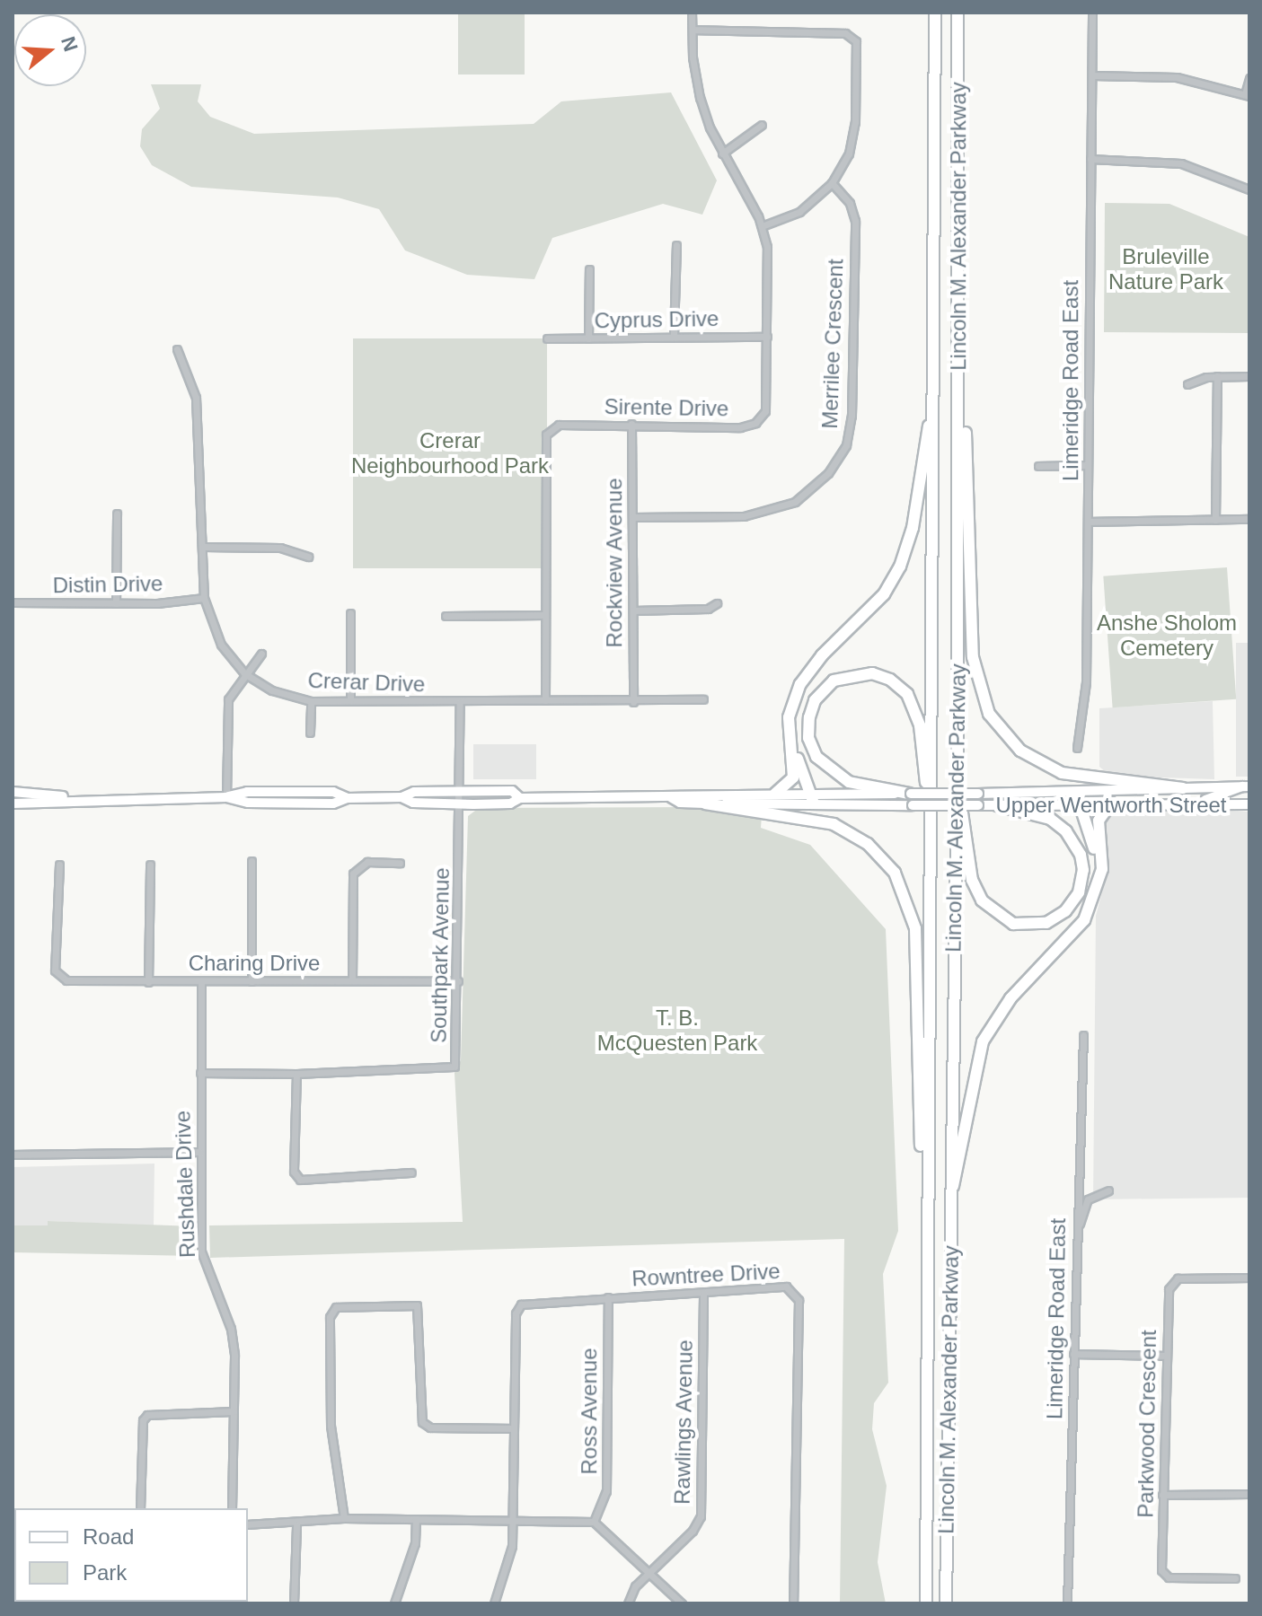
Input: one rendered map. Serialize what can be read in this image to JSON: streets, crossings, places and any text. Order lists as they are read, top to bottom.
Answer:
{
  "streets": {
    "highway": ["Lincoln M. Alexander Parkway"],
    "main road": ["Upper Wentworth Street"],
    "street": [
      "Cyprus Drive",
      "Merrilee Crescent",
      "Limeridge Road East",
      "Sirente Drive",
      "Rockview Avenue",
      "Distin Drive",
      "Crerar Drive",
      "Southpark Avenue",
      "Charing Drive",
      "Rushdale Drive",
      "Rowntree Drive",
      "Ross Avenue",
      "Rawlings Avenue",
      "Parkwood Crescent"
    ]
  },
  "crossings": [
    ["Cyprus Drive", "Sirente Drive"],
    ["Merrilee Crescent", "Rockview Avenue"],
    ["Sirente Drive", "Rockview Avenue"],
    ["Sirente Drive", "Crerar Drive"],
    ["Rockview Avenue", "Crerar Drive"],
    ["Distin Drive", "Crerar Drive"],
    ["Crerar Drive", "Southpark Avenue"],
    ["Upper Wentworth Street", "Southpark Avenue"],
    ["Southpark Avenue", "Charing Drive"],
    ["Southpark Avenue", "Rushdale Drive"],
    ["Charing Drive", "Rushdale Drive"],
    ["Rowntree Drive", "Ross Avenue"],
    ["Rowntree Drive", "Rawlings Avenue"]
  ],
  "parks": [
    "Bruleville Nature Park",
    "Crerar Neighbourhood Park",
    "Anshe Sholom Cemetery",
    "T. B. McQuesten Park"
  ],
  "legend": ["Road", "Park"],
  "north": "right"
}
